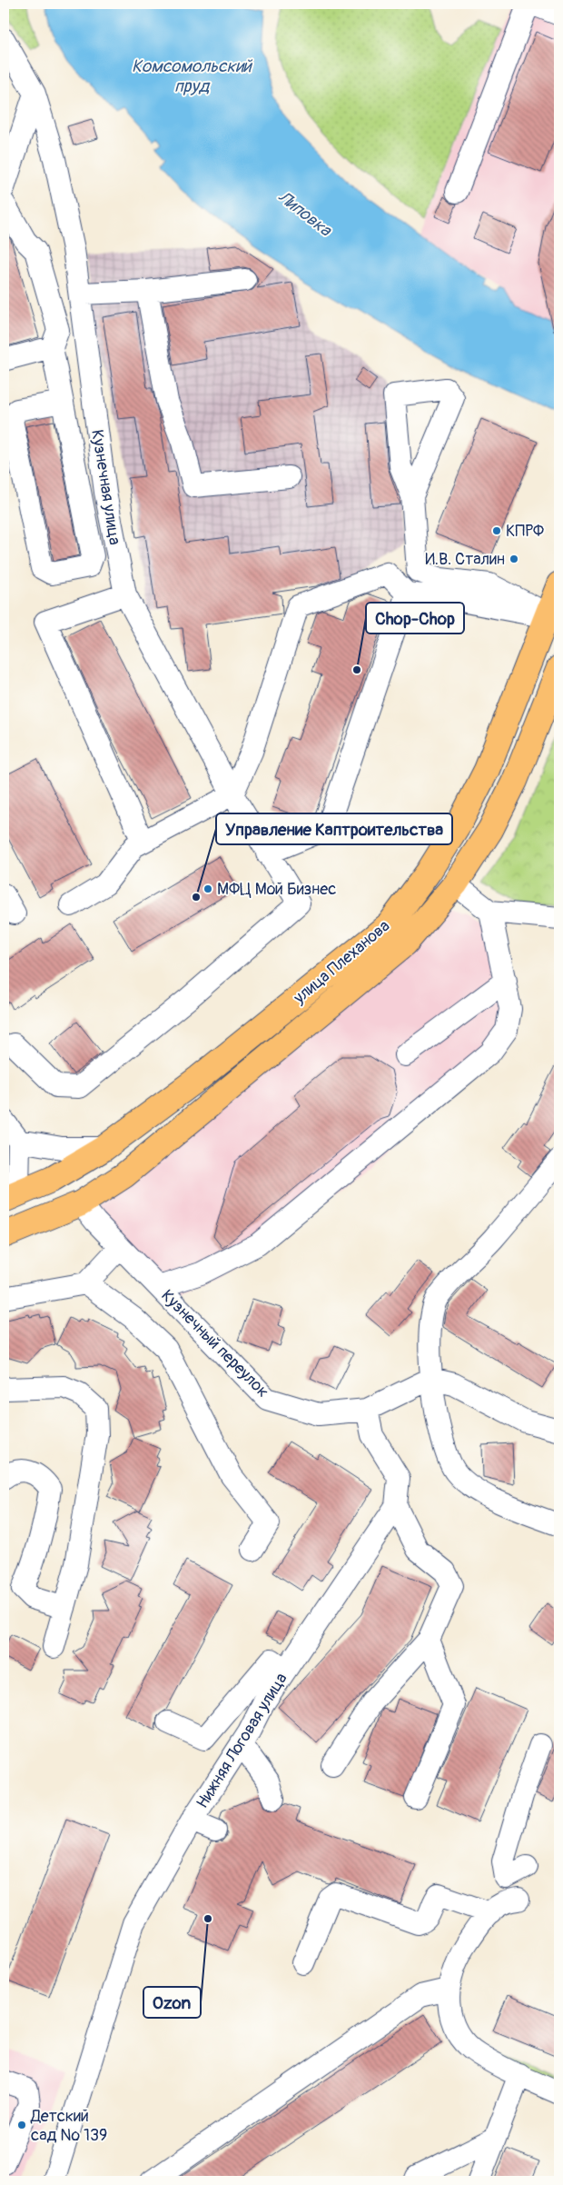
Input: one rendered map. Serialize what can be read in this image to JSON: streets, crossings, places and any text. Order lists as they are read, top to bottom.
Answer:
{
  "streets": {
    "main road": ["улица Плеханова"],
    "street": ["Кузнечная улица", "Кузнечный переулок", "Нижняя Логовая улица"]
  },
  "crossings": [
    ["улица Плеханова", "Кузнечный переулок"],
    ["Кузнечный переулок", "Нижняя Логовая улица"]
  ],
  "water": ["Комсомольский пруд", "Липовка"],
  "places": [
    "КПРФ",
    "И.В. Сталин",
    "Chop-Chop",
    "МФЦ Мой Бизнес",
    "Управление Каптроительства",
    "Ozon",
    "Детский сад № 139"
  ]
}
